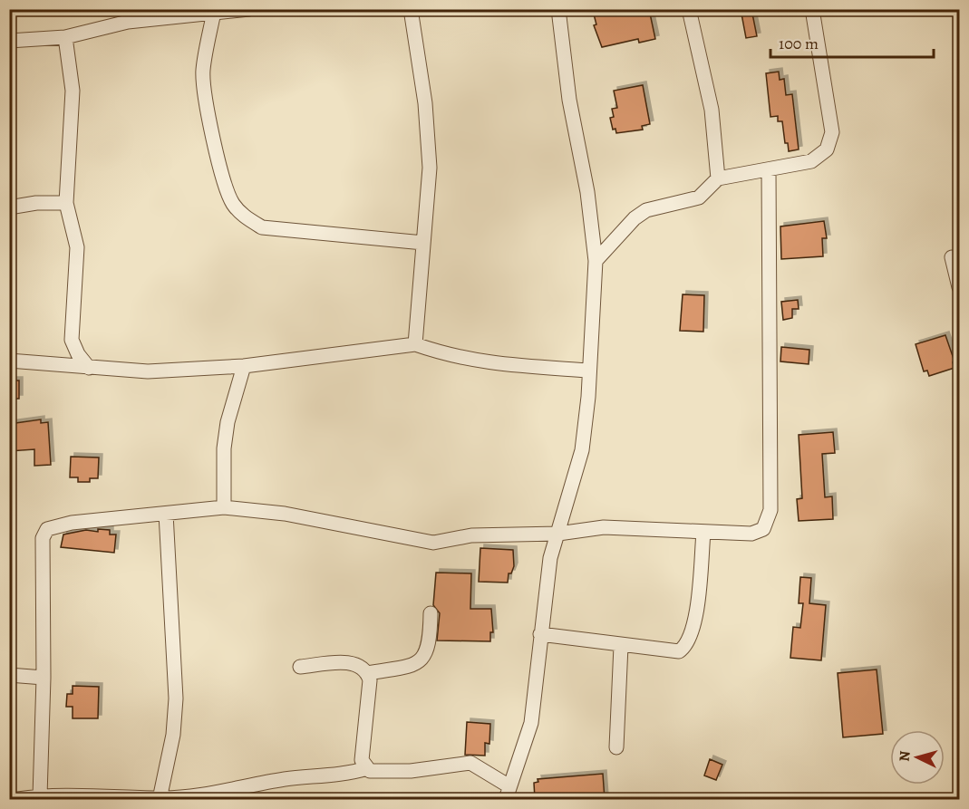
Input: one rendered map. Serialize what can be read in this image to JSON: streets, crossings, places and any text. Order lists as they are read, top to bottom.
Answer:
{
  "scale_bar": "100 m",
  "north": "left"
}
